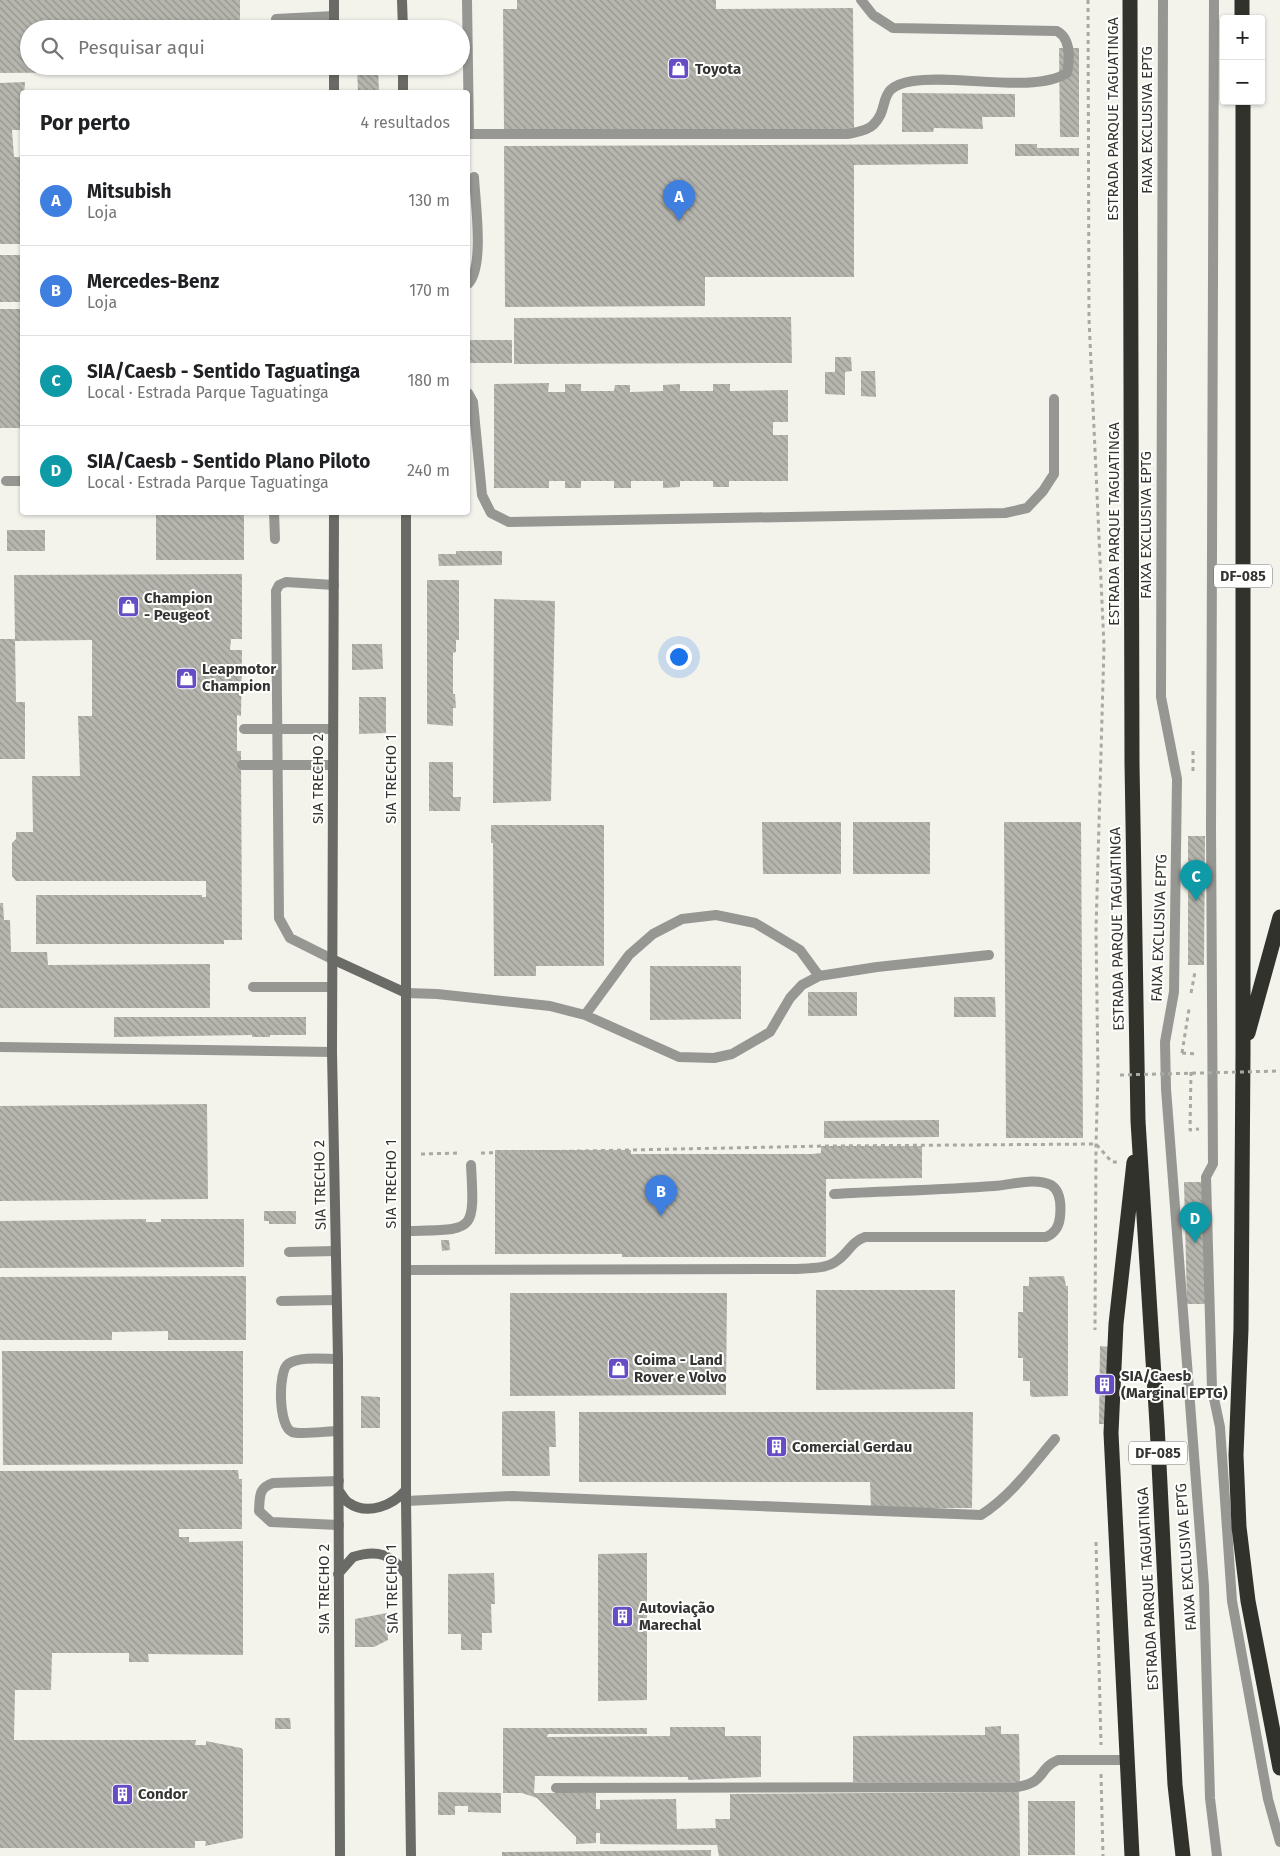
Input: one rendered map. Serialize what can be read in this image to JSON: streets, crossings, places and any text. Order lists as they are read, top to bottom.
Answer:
{
  "streets": {
    "highway": ["ESTRADA PARQUE TAGUATINGA", "DF-085"],
    "main road": ["SIA TRECHO 2", "SIA TRECHO 1"],
    "street": ["FAIXA EXCLUSIVA EPTG"]
  },
  "places": {
    "shop": [
      "Toyota",
      "Champion - Peugeot",
      "Leapmotor Champion",
      "Coima - Land Rover e Volvo"
    ],
    "building": [
      "SIA/Caesb (Marginal EPTG)",
      "Comercial Gerdau",
      "Autoviação Marechal",
      "Condor"
    ]
  },
  "page": {
    "map_buttons": ["+", "−"],
    "search": "Pesquisar aqui",
    "heading": ["Por perto", "4 resultados"],
    "list": [
      {
        "mark": "A",
        "name": "Mitsubish",
        "note": "Loja",
        "value": "130 m"
      },
      {
        "mark": "B",
        "name": "Mercedes-Benz",
        "note": "Loja",
        "value": "170 m"
      },
      {
        "mark": "C",
        "name": "SIA/Caesb - Sentido Taguatinga",
        "note": "Local · Estrada Parque Taguatinga",
        "value": "180 m"
      },
      {
        "mark": "D",
        "name": "SIA/Caesb - Sentido Plano Piloto",
        "note": "Local · Estrada Parque Taguatinga",
        "value": "240 m"
      }
    ],
    "pins": [
      "A",
      "C",
      "B",
      "D"
    ]
  }
}
